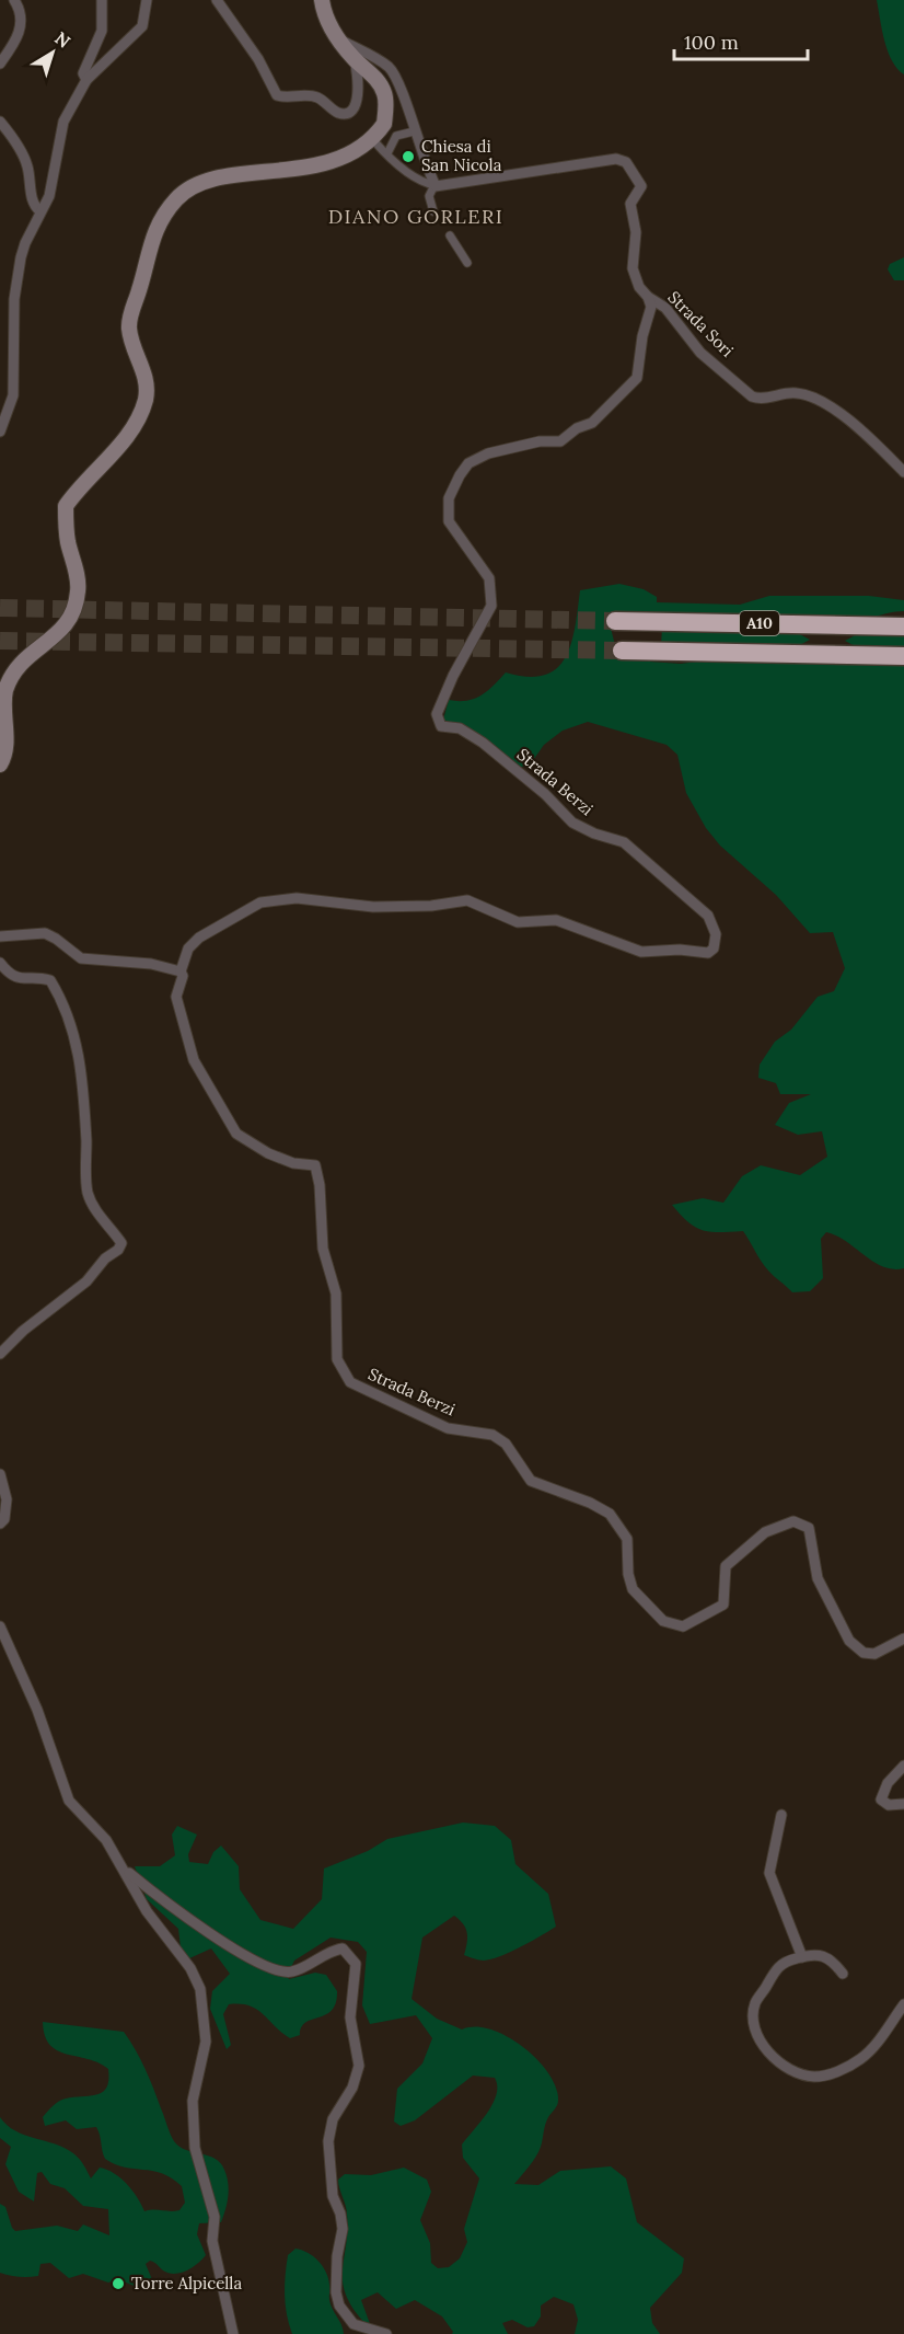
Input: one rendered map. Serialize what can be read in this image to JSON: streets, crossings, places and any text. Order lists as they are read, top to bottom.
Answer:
{
  "streets": {
    "highway": ["A10"],
    "street": ["Strada Sori", "Strada Berzi"]
  },
  "crossings": [
    ["Strada Sori", "Strada Berzi"]
  ],
  "districts": ["DIANO GORLERI"],
  "places": ["Chiesa di San Nicola", "Torre Alpicella"],
  "scale_bar": "100 m",
  "north": "top right"
}
